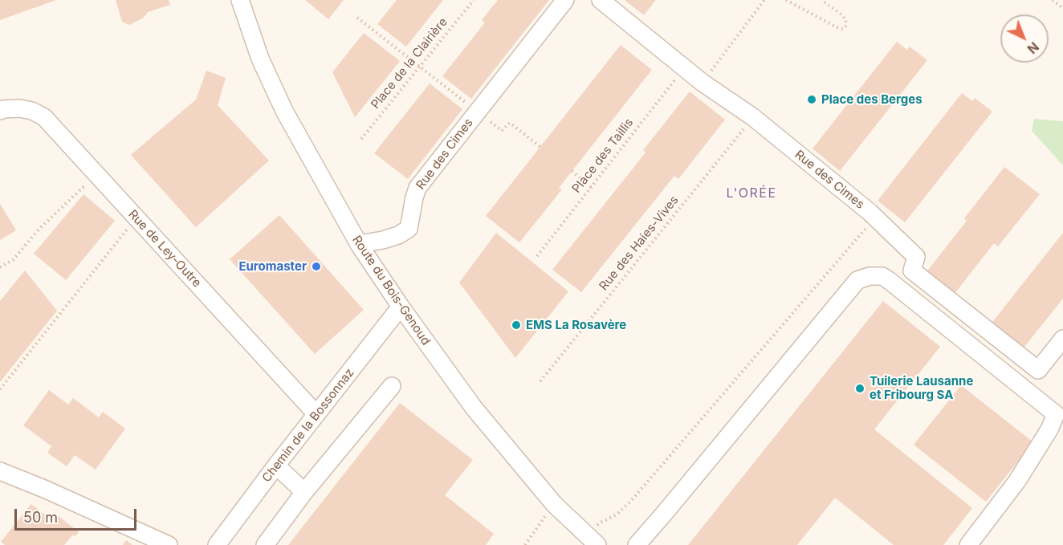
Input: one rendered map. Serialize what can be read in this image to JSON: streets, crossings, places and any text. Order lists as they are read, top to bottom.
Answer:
{
  "streets": {
    "street": [
      "Rue des Cimes",
      "Rue de Ley-Outre",
      "Route du Bois-Genoud",
      "Chemin de la Bossonnaz"
    ],
    "path": ["Place de la Clairière", "Place des Taillis", "Rue des Haies-Vives"]
  },
  "crossings": [
    ["Rue des Cimes", "Place des Taillis"],
    ["Rue des Cimes", "Rue des Haies-Vives"],
    ["Rue des Cimes", "Route du Bois-Genoud"],
    ["Rue de Ley-Outre", "Chemin de la Bossonnaz"],
    ["Route du Bois-Genoud", "Chemin de la Bossonnaz"]
  ],
  "districts": ["L'ORÉE"],
  "places": [
    "Place des Berges",
    "Euromaster",
    "EMS La Rosavère",
    "Tuilerie Lausanne et Fribourg SA"
  ],
  "scale_bar": "50 m",
  "north": "bottom right"
}
